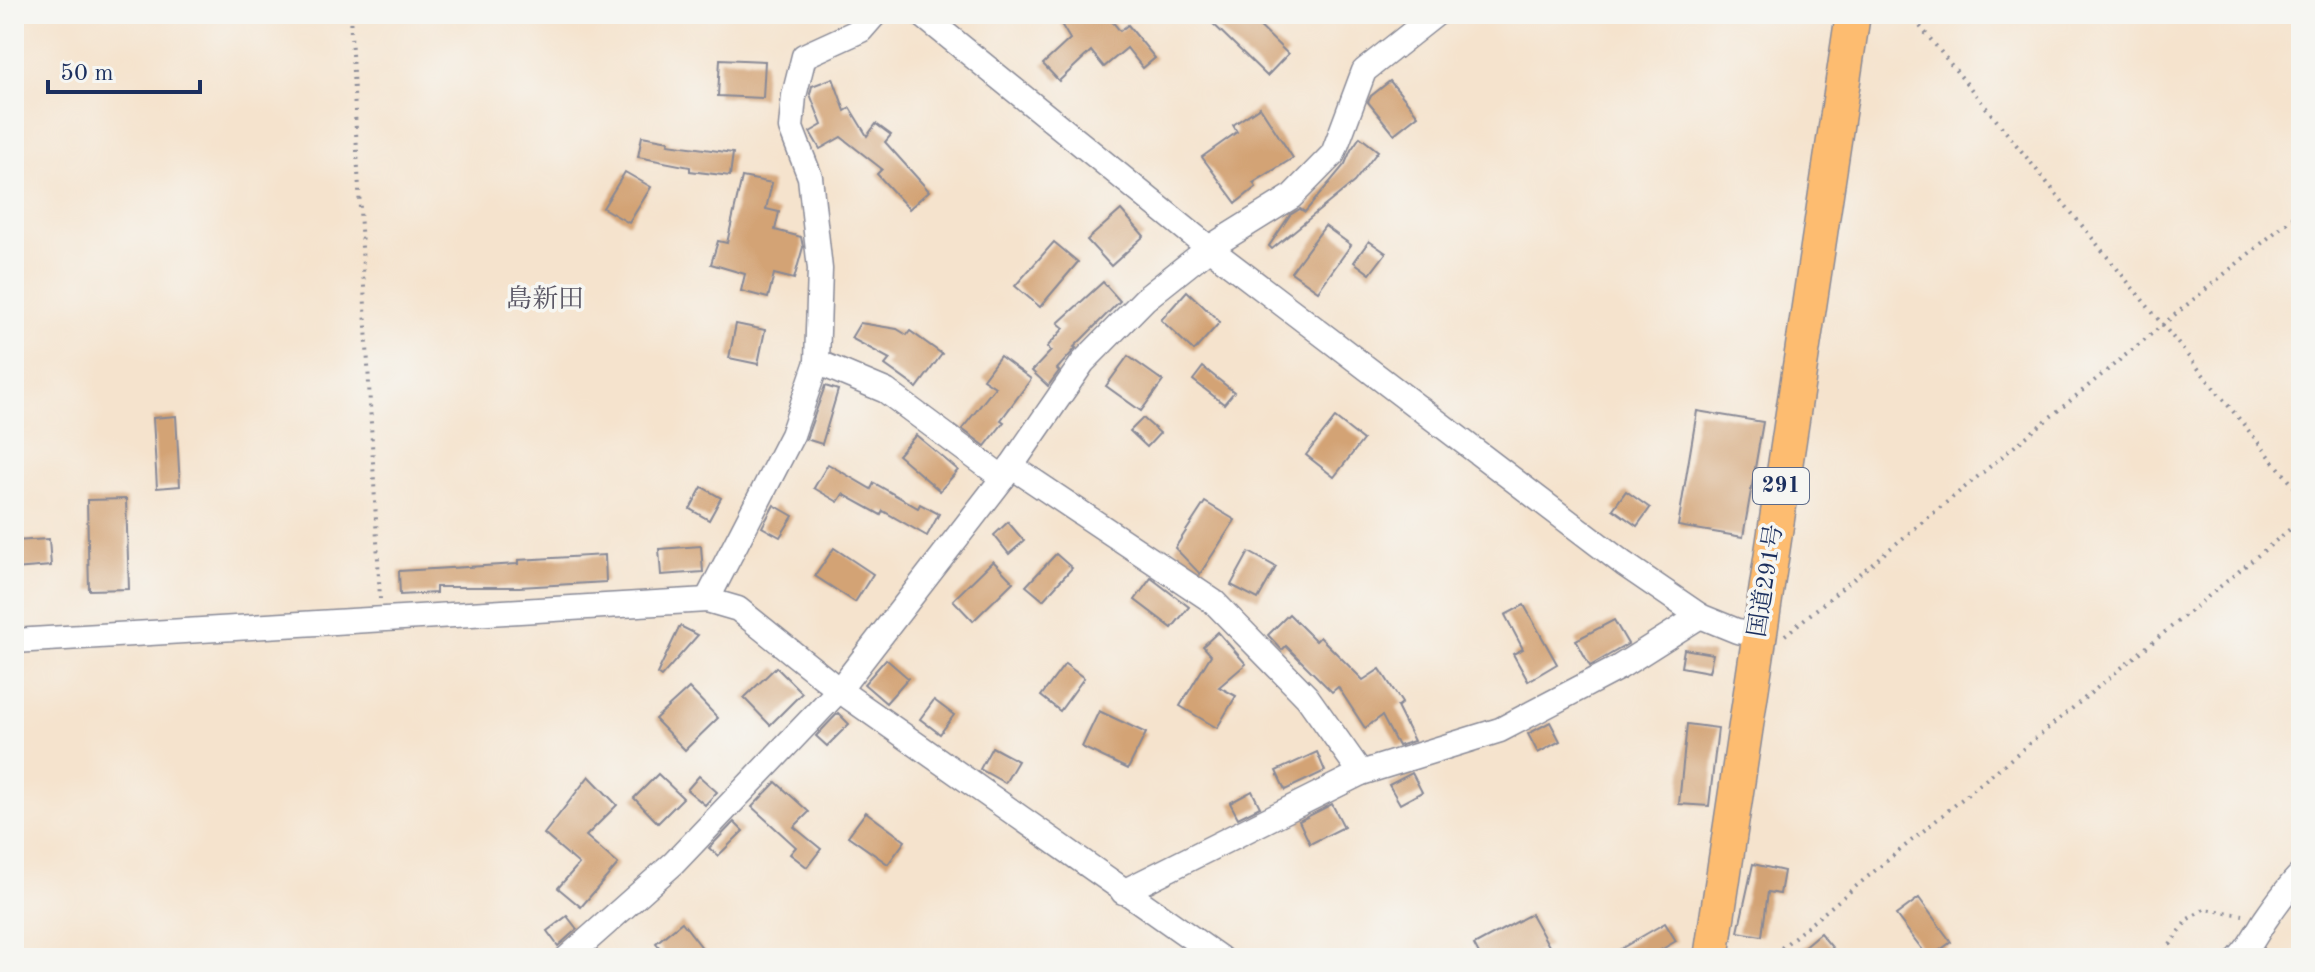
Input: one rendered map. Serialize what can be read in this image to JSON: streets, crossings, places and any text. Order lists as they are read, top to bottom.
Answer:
{
  "streets": {
    "highway": ["291", "国道291号"]
  },
  "districts": ["島新田"],
  "scale_bar": "50 m"
}
